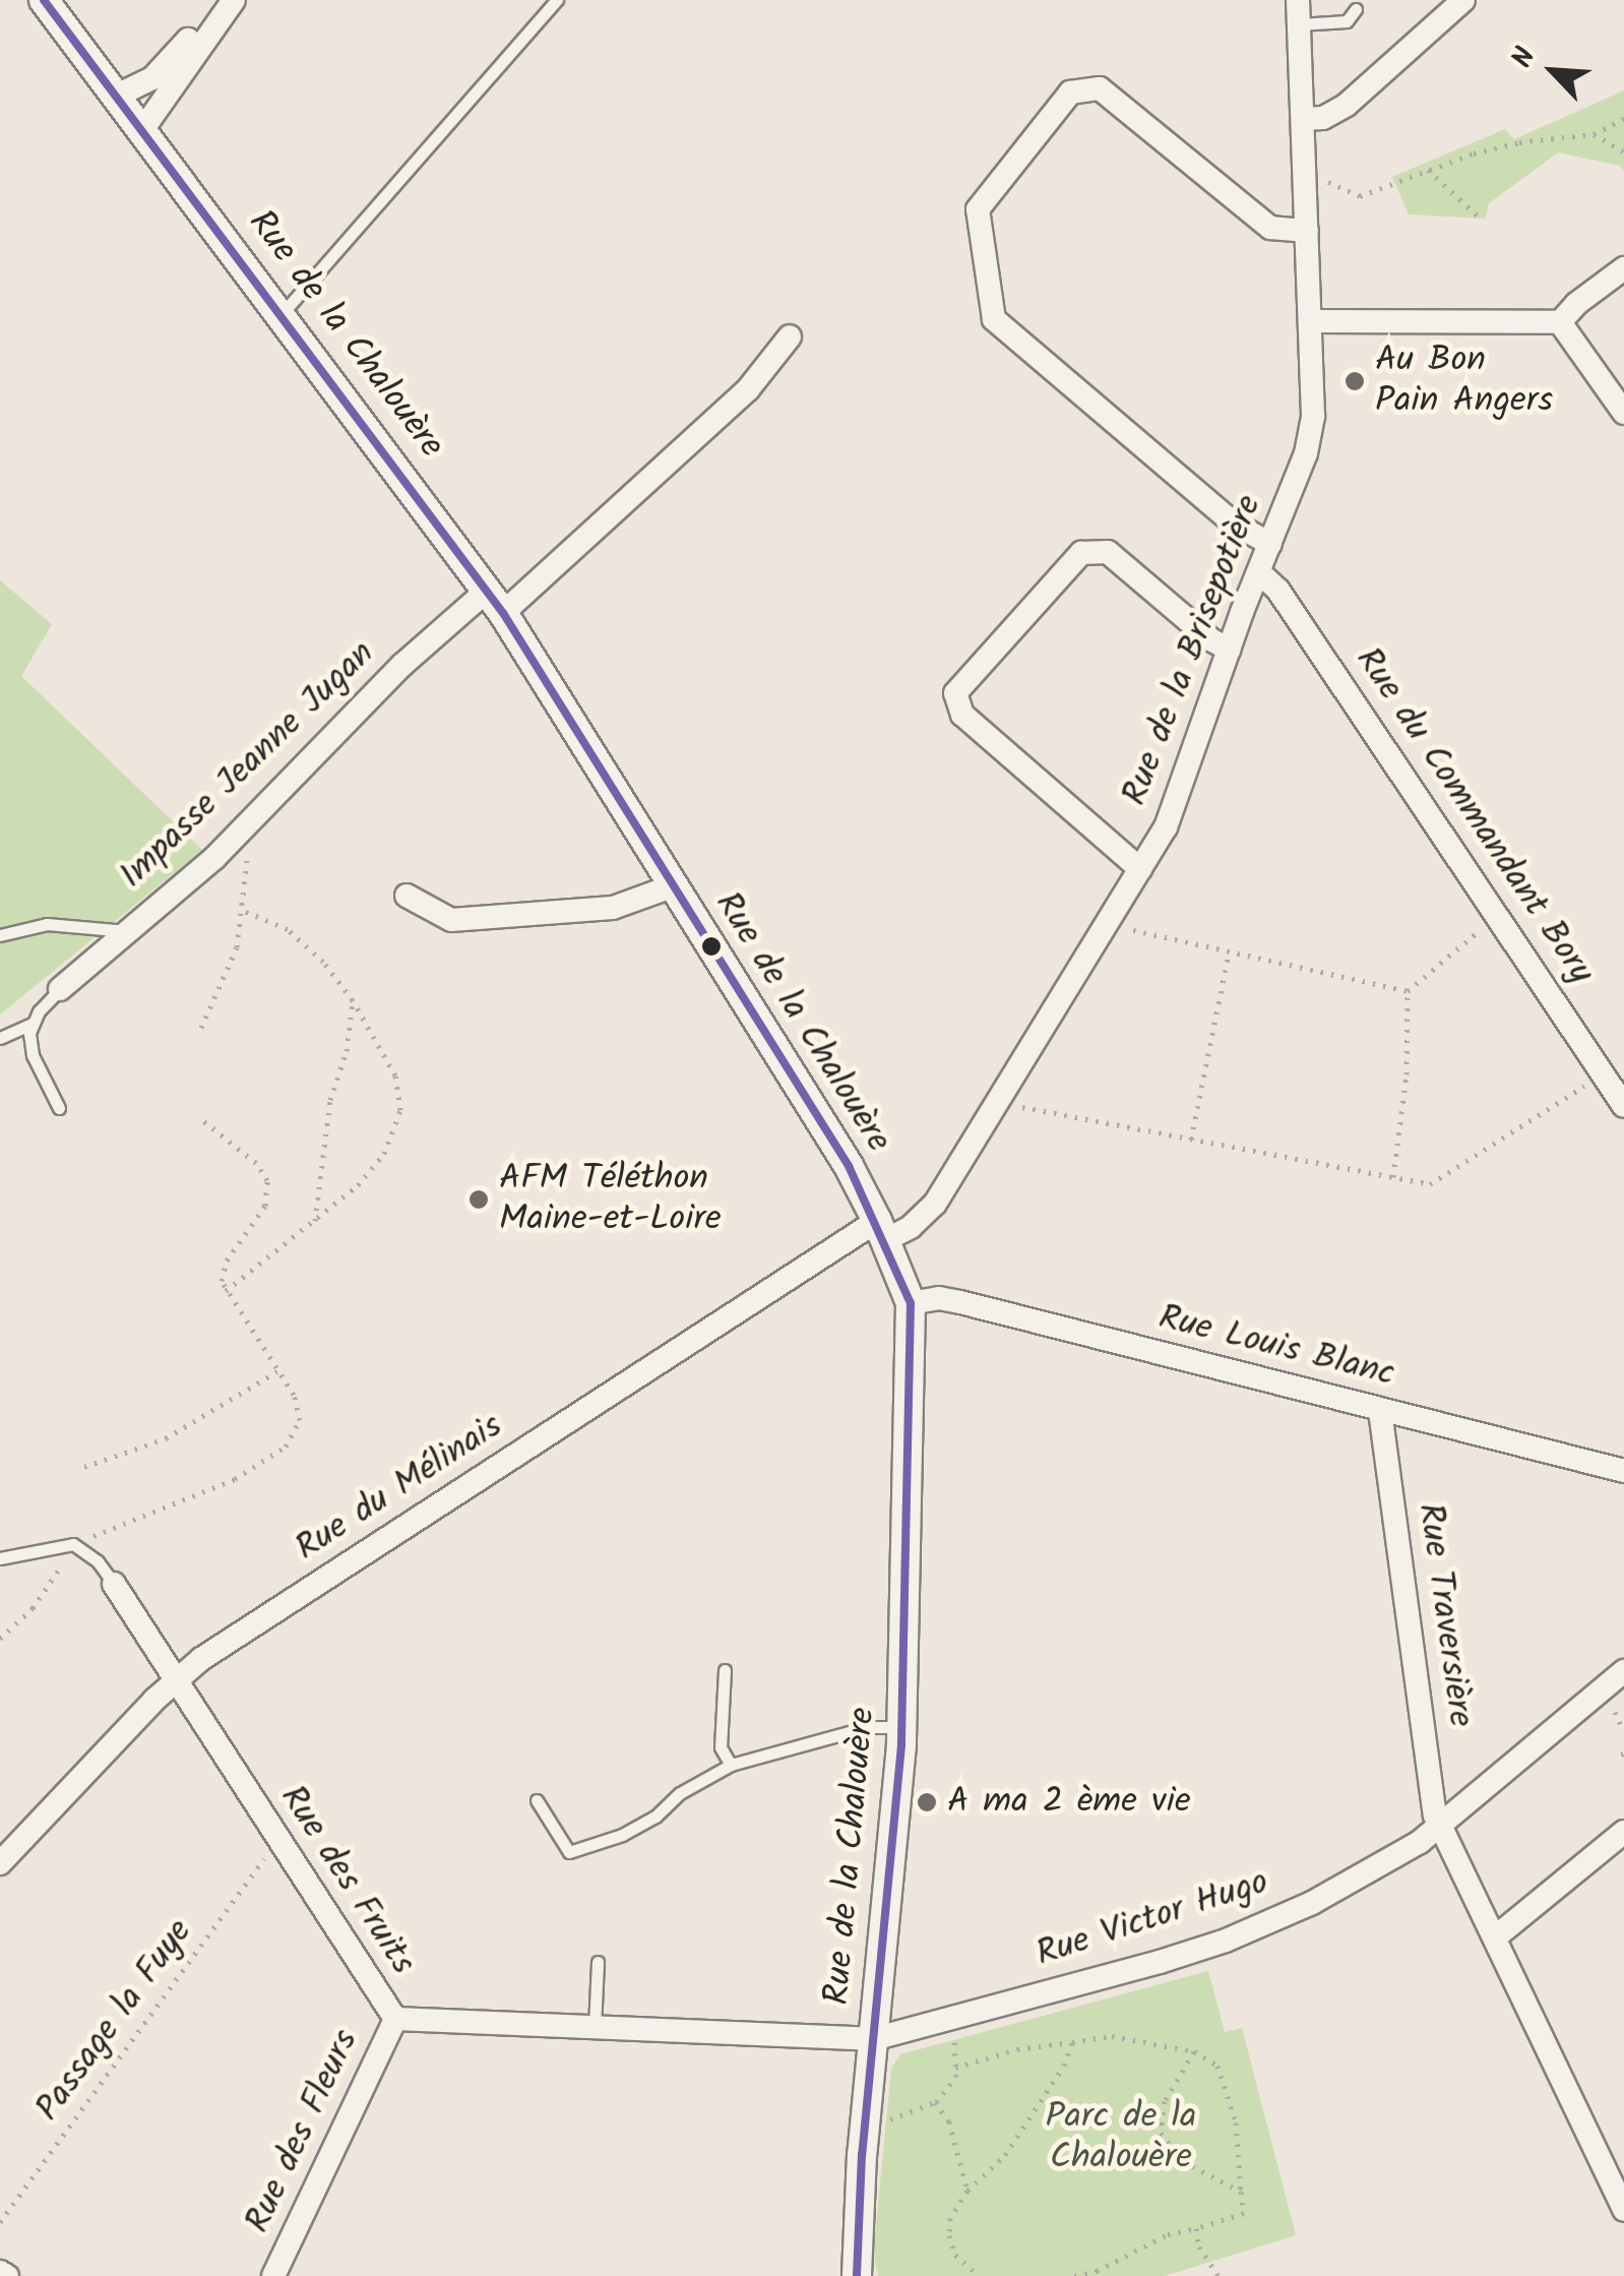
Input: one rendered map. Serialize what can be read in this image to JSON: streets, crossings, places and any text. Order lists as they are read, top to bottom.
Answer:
{
  "streets": {
    "street": [
      "Rue de la Chalouère",
      "Rue de la Brisepotière",
      "Impasse Jeanne Jugan",
      "Rue du Commandant Bory",
      "Rue Louis Blanc",
      "Rue du Mélinais",
      "Rue Traversière",
      "Rue des Fruits",
      "Rue Victor Hugo",
      "Rue des Fleurs"
    ],
    "path": ["Passage la Fuye"]
  },
  "crossings": [
    ["Rue de la Chalouère", "Rue de la Brisepotière"],
    ["Rue de la Chalouère", "Impasse Jeanne Jugan"],
    ["Rue de la Chalouère", "Rue Louis Blanc"],
    ["Rue de la Chalouère", "Rue du Mélinais"],
    ["Rue de la Chalouère", "Rue des Fruits"],
    ["Rue de la Chalouère", "Rue Victor Hugo"],
    ["Rue de la Brisepotière", "Rue du Commandant Bory"],
    ["Rue de la Brisepotière", "Rue du Mélinais"],
    ["Rue Louis Blanc", "Rue Traversière"],
    ["Rue du Mélinais", "Rue des Fruits"],
    ["Rue Traversière", "Rue Victor Hugo"],
    ["Rue des Fruits", "Rue Victor Hugo"],
    ["Rue des Fruits", "Rue des Fleurs"]
  ],
  "parks": ["Parc de la Chalouère"],
  "places": ["Au Bon Pain Angers", "AFM Téléthon Maine-et-Loire", "A ma 2 ème vie"],
  "north": "top left"
}
